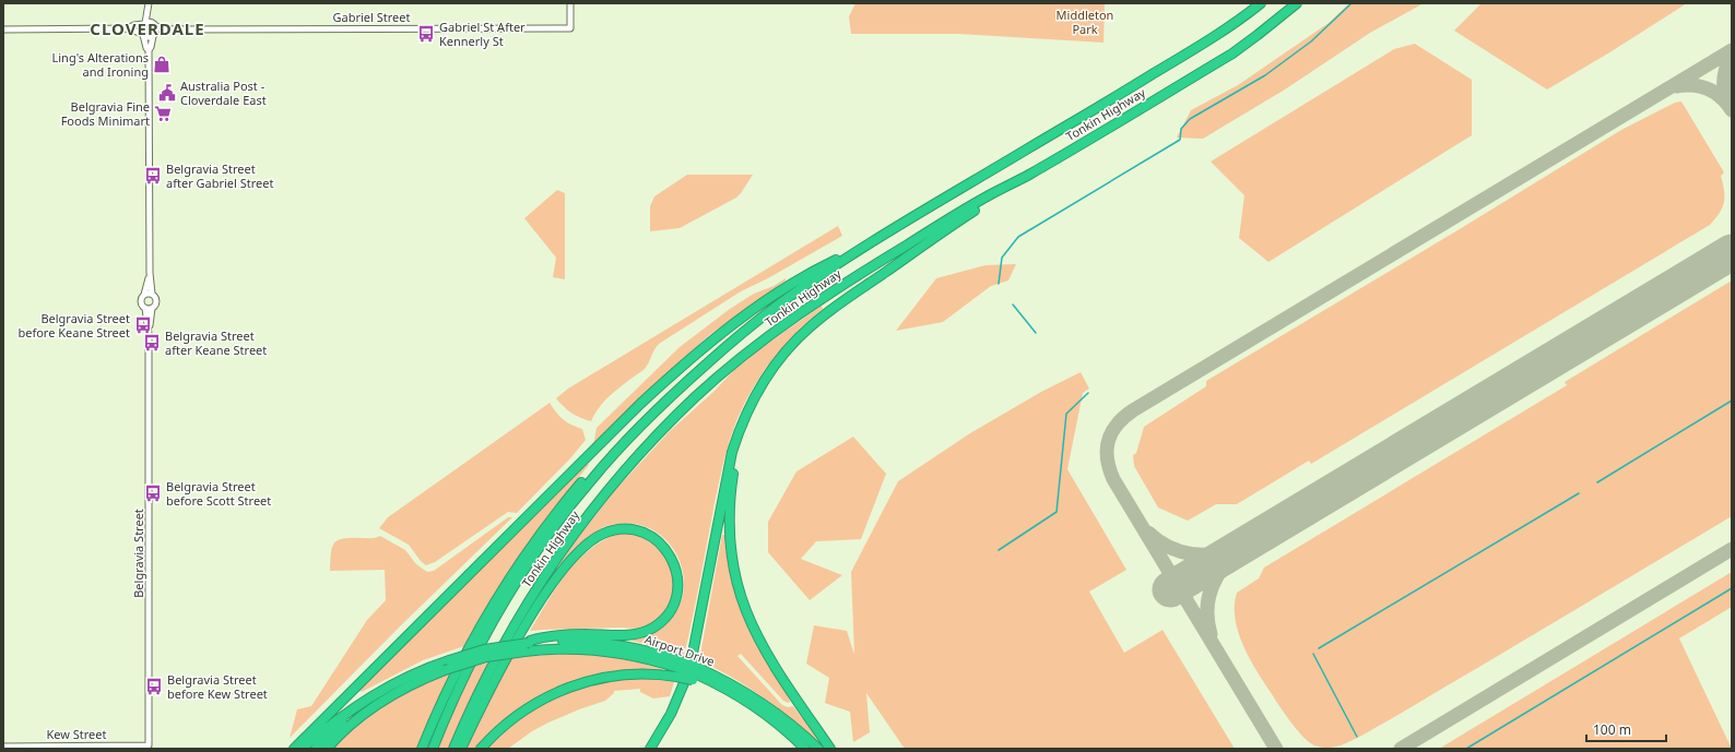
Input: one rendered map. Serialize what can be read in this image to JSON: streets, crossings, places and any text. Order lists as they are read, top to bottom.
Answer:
{
  "streets": {
    "highway": ["Tonkin Highway", "Airport Drive"],
    "street": ["Gabriel Street", "Belgravia Street", "Kew Street"]
  },
  "crossings": [
    ["Belgravia Street", "Kew Street"]
  ],
  "districts": ["CLOVERDALE"],
  "parks": ["Middleton Park"],
  "places": {
    "bus stop": [
      "Gabriel St After Kennerly St",
      "Belgravia Street after Gabriel Street",
      "Belgravia Street before Keane Street",
      "Belgravia Street after Keane Street",
      "Belgravia Street before Scott Street",
      "Belgravia Street before Kew Street"
    ],
    "shop": ["Ling's Alterations and Ironing"],
    "public building": ["Australia Post - Cloverdale East"],
    "supermarket": ["Belgravia Fine Foods Minimart"]
  },
  "scale_bar": "100 m"
}
